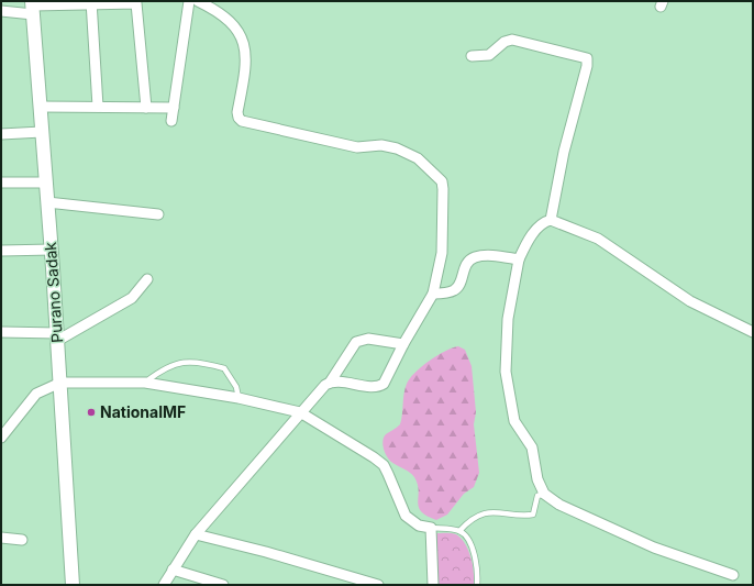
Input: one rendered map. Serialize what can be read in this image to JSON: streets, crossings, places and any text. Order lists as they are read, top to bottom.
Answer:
{
  "streets": {
    "main road": ["Purano Sadak"]
  },
  "places": ["NationalMF"]
}
